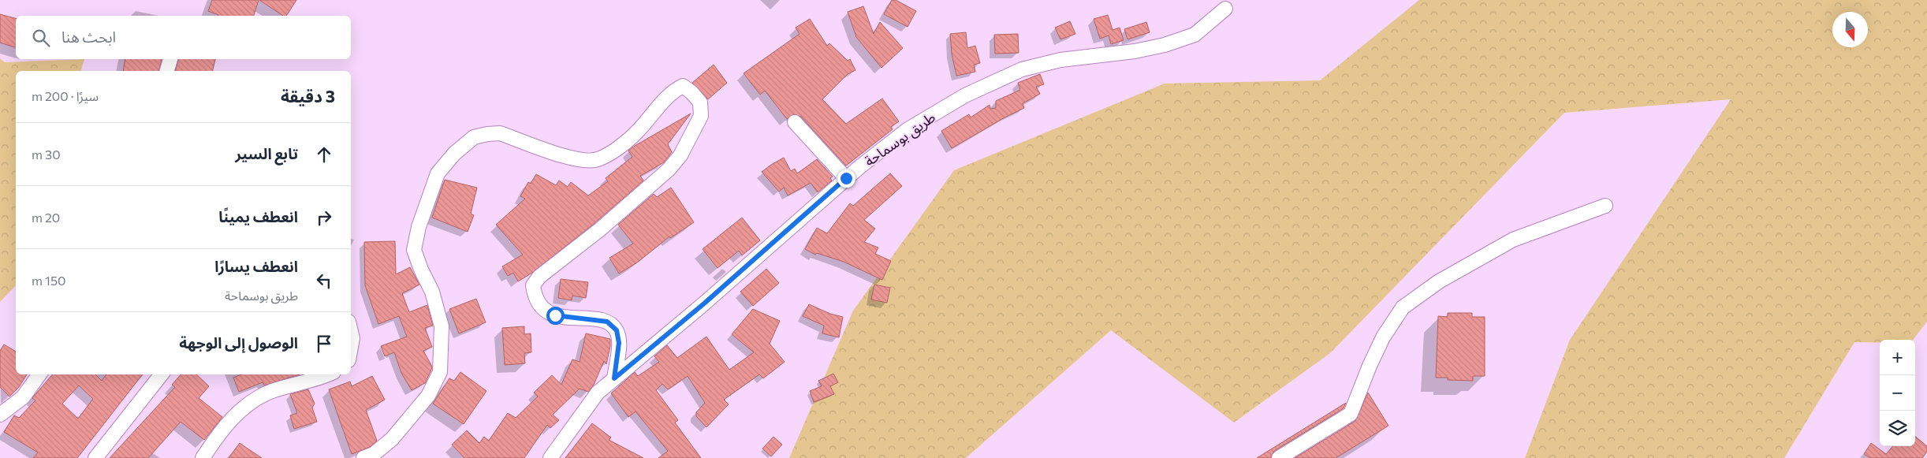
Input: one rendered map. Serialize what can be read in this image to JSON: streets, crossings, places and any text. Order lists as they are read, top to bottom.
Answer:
{
  "streets": {
    "street": ["طريق بوسماحة"]
  },
  "north": "bottom",
  "page": {
    "search": "ابحث هنا",
    "heading": ["3 دقيقة", "سيرًا · 200 m"],
    "list": [
      ["تابع السير", "30 m"],
      ["انعطف يمينًا", "20 m"],
      ["انعطف يسارًا", "طريق بوسماحة", "150 m"],
      "الوصول إلى الوجهة"
    ],
    "map_buttons": ["+", "−"]
  }
}
